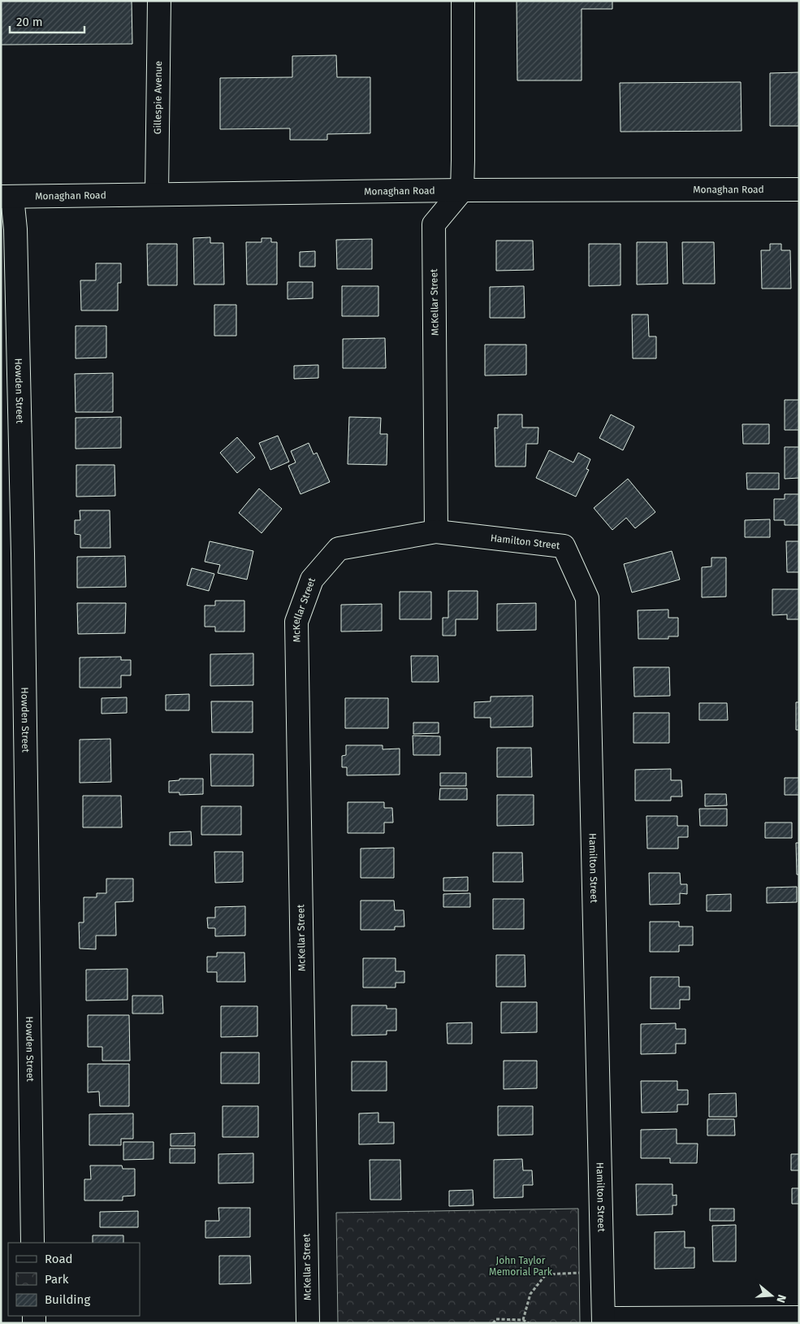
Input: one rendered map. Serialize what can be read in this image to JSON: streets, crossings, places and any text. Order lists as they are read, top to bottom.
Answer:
{
  "streets": {
    "street": [
      "Gillespie Avenue",
      "Monaghan Road",
      "McKellar Street",
      "Howden Street",
      "Hamilton Street"
    ]
  },
  "crossings": [
    ["Gillespie Avenue", "Monaghan Road"],
    ["Monaghan Road", "McKellar Street"],
    ["Monaghan Road", "Howden Street"],
    ["McKellar Street", "Hamilton Street"]
  ],
  "parks": ["John Taylor Memorial Park"],
  "legend": ["Road", "Park", "Building"],
  "scale_bar": "20 m",
  "north": "right"
}
